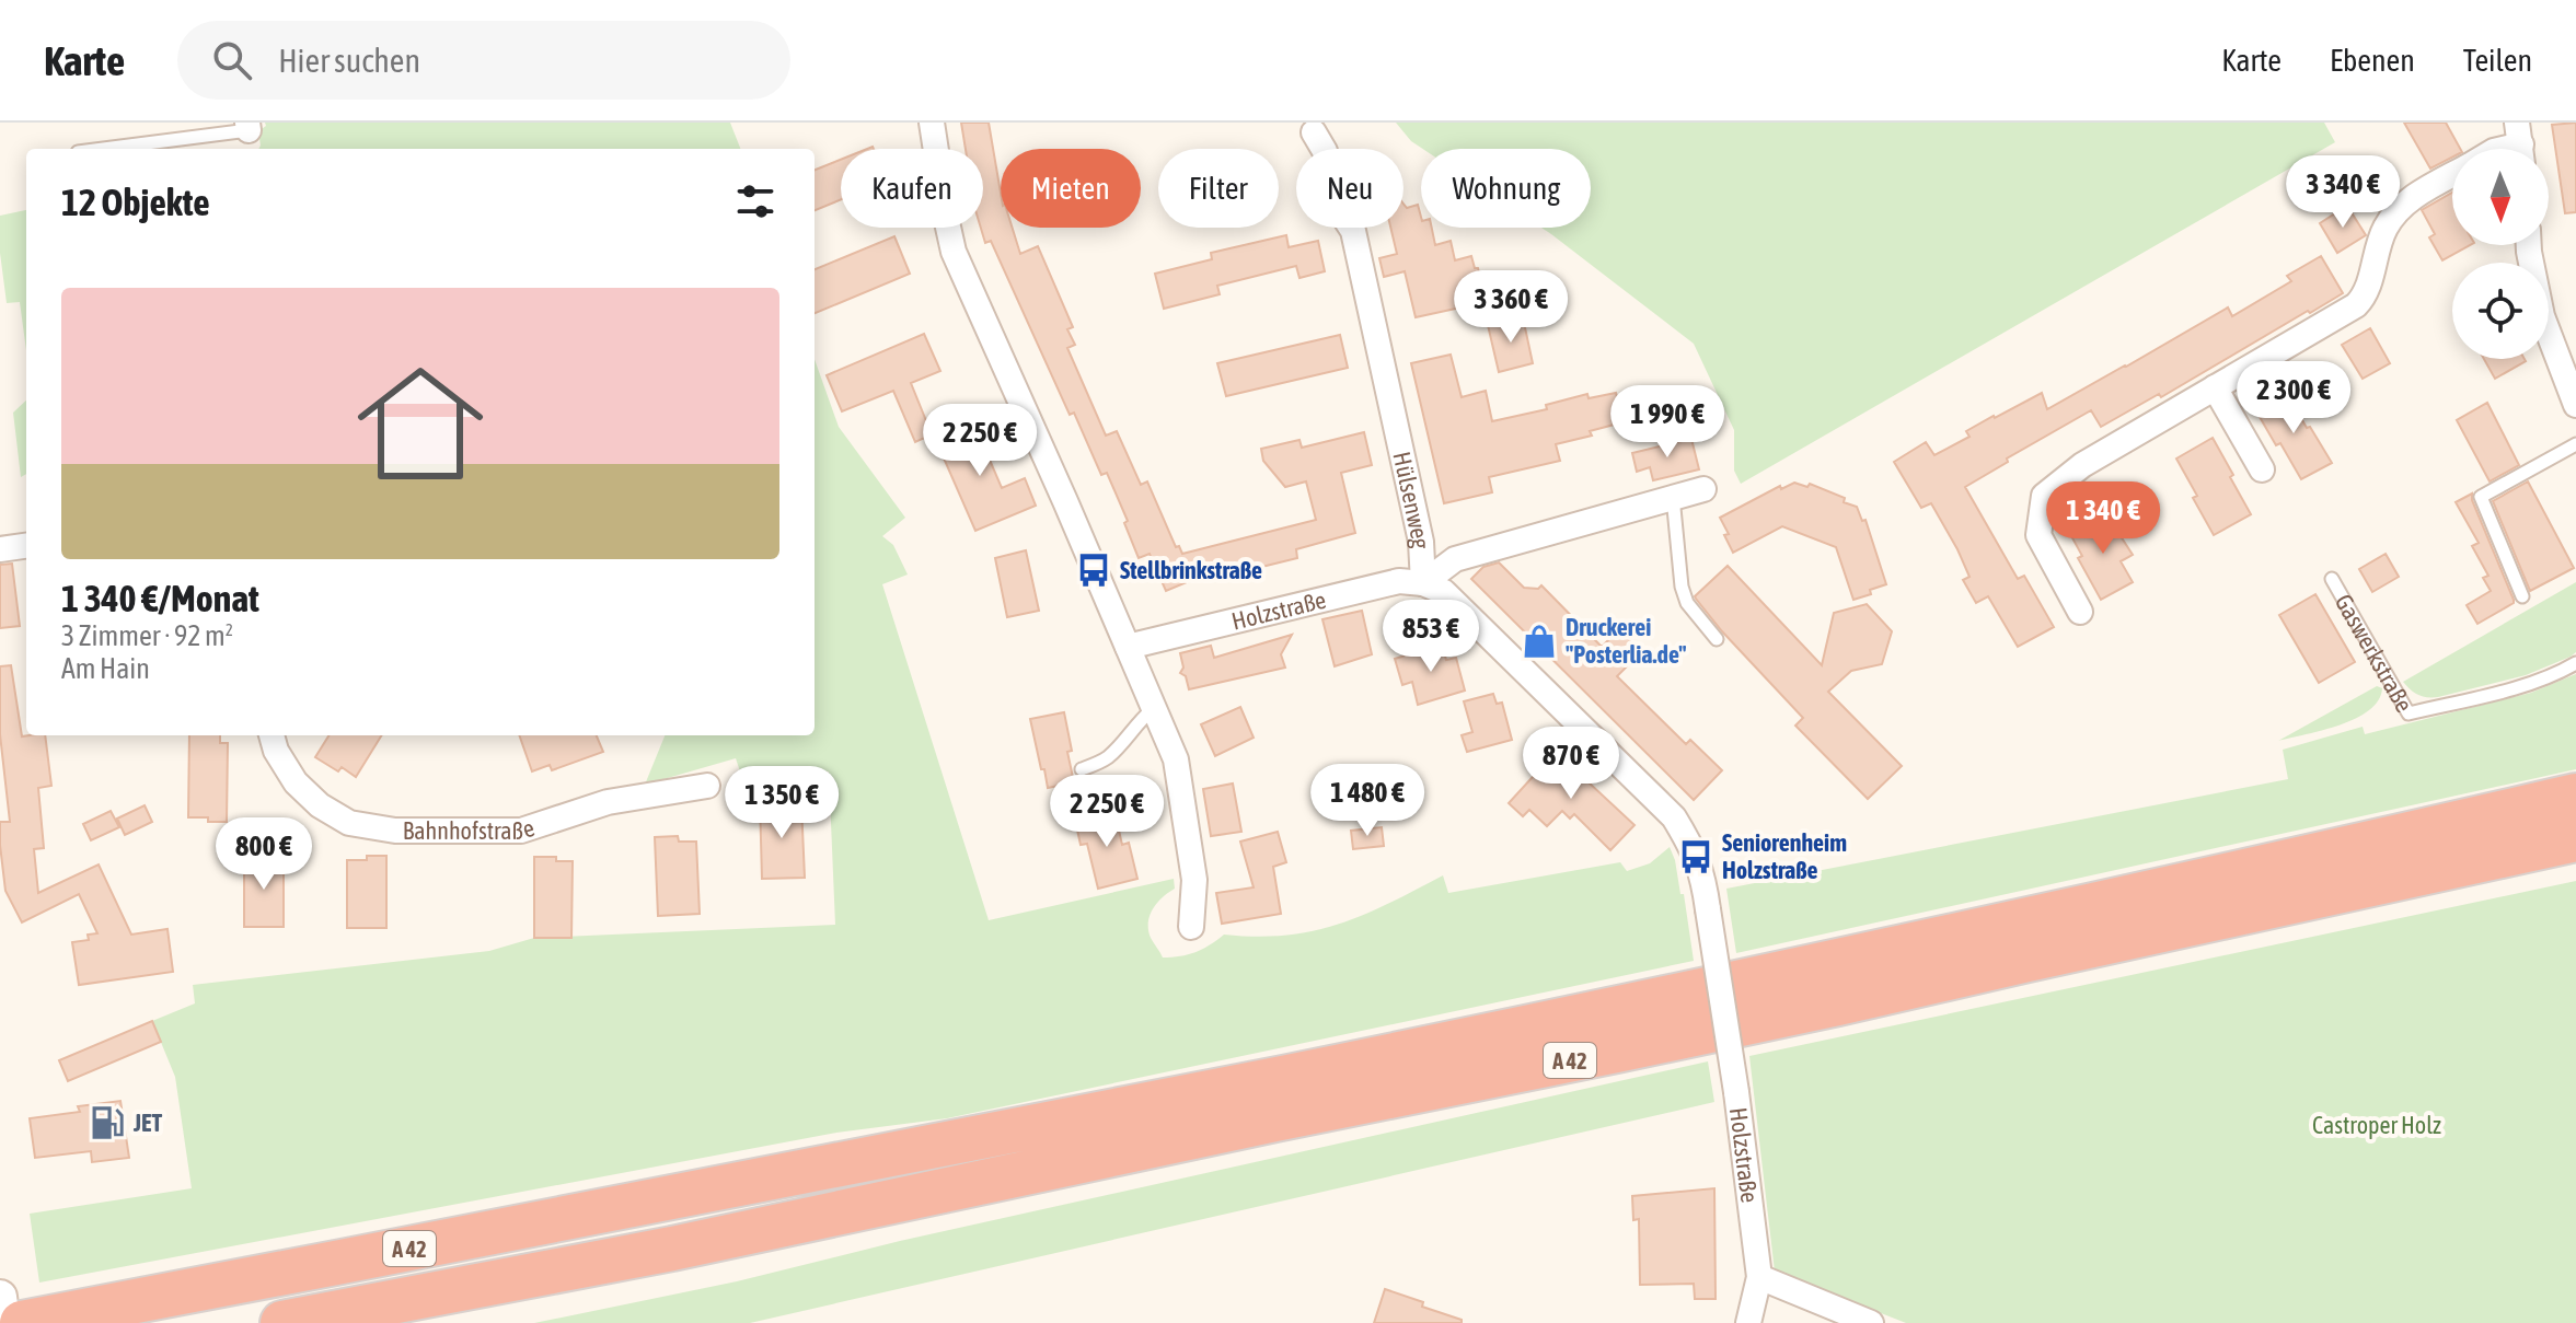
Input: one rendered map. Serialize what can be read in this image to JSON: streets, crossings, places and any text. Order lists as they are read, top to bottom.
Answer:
{
  "streets": {
    "highway": ["A 42"],
    "street": ["Hülsenweg", "Holzstraße", "Bahnhofstraße"],
    "lane": ["Gaswerkstraße"]
  },
  "crossings": [
    ["Hülsenweg", "Holzstraße"]
  ],
  "parks": ["Castroper Holz"],
  "places": {
    "bus stop": ["Stellbrinkstraße", "Seniorenheim Holzstraße"],
    "shop": ["Druckerei \"Posterlia.de\""],
    "fuel station": ["JET"]
  },
  "north": "bottom",
  "page": {
    "header": "Karte",
    "search": "Hier suchen",
    "nav": ["Karte", "Ebenen", "Teilen"],
    "chip": [
      "Kaufen",
      "Mieten",
      "Filter",
      "Neu",
      "Wohnung"
    ],
    "heading": "12 Objekte",
    "price": [
      "3 340 €",
      "3 360 €",
      "2 300 €",
      "1 990 €",
      "2 250 €",
      "1 340 €",
      "853 €",
      "870 €",
      "1 480 €",
      "1 350 €",
      "2 250 €",
      "800 €"
    ],
    "list": [
      {
        "name": "1 340 €/Monat",
        "note": "3 Zimmer · 92 m² · Am Hain"
      }
    ]
  }
}
